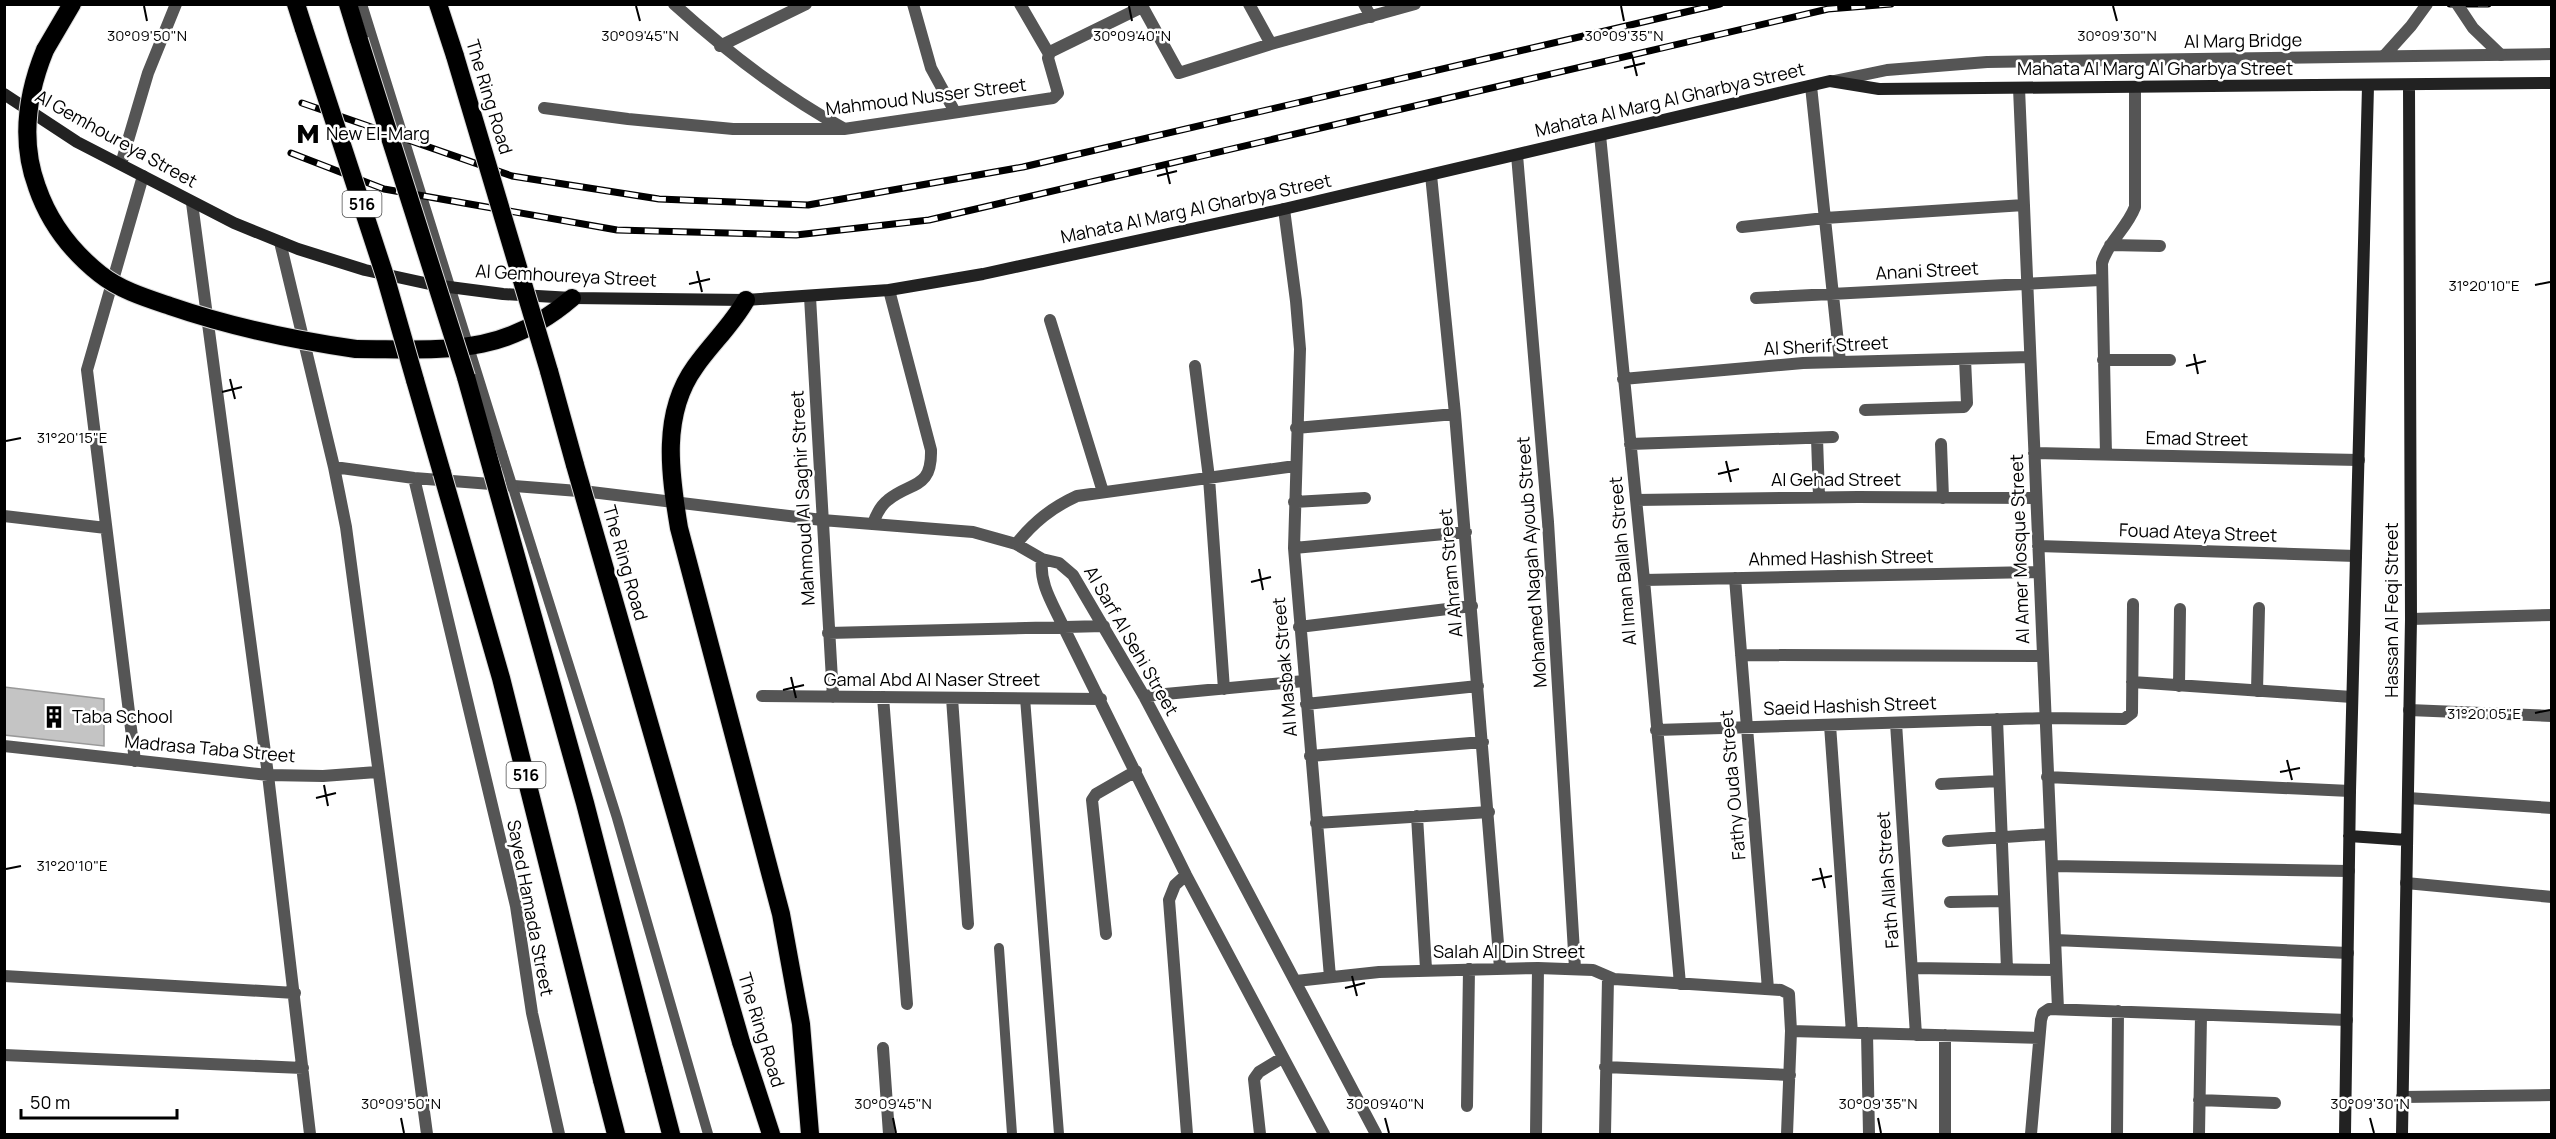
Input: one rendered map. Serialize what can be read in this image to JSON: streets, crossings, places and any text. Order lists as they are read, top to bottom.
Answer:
{
  "streets": {
    "highway": ["The Ring Road", "516"],
    "main road": ["Mahata Al Marg Al Gharbya Street", "Al Gemhoureya Street", "Hassan Al Feqi Street"],
    "street": [
      "Al Marg Bridge",
      "Mahmoud Nusser Street",
      "Anani Street",
      "Al Sherif Street",
      "Emad Street",
      "Al Gehad Street",
      "Mahmoud Al Saghir Street",
      "Fouad Ateya Street",
      "Al Amer Mosque Street",
      "Ahmed Hashish Street",
      "Al Iman Ballah Street",
      "Mohamed Nagah Ayoub Street",
      "Al Ahram Street",
      "Al Sarf Al Sehi Street",
      "Al Masbak Street",
      "Gamal Abd Al Naser Street",
      "Saeid Hashish Street",
      "Madrasa Taba Street",
      "Fathy Ouda Street",
      "Fath Allah Street",
      "Sayed Hamada Street",
      "Salah Al Din Street"
    ]
  },
  "crossings": [
    ["Al Marg Bridge", "Mahata Al Marg Al Gharbya Street"],
    ["Mahata Al Marg Al Gharbya Street", "Al Gemhoureya Street"],
    ["Mahata Al Marg Al Gharbya Street", "Mahmoud Al Saghir Street"],
    ["Mahata Al Marg Al Gharbya Street", "Al Amer Mosque Street"],
    ["Mahata Al Marg Al Gharbya Street", "Al Iman Ballah Street"],
    ["Mahata Al Marg Al Gharbya Street", "Mohamed Nagah Ayoub Street"],
    ["Mahata Al Marg Al Gharbya Street", "Al Ahram Street"],
    ["Mahata Al Marg Al Gharbya Street", "Hassan Al Feqi Street"],
    ["Mahata Al Marg Al Gharbya Street", "Al Masbak Street"],
    ["Al Gemhoureya Street", "Mahmoud Al Saghir Street"],
    ["Anani Street", "Al Amer Mosque Street"],
    ["Al Sherif Street", "Al Amer Mosque Street"],
    ["Al Sherif Street", "Al Iman Ballah Street"],
    ["Emad Street", "Al Amer Mosque Street"],
    ["Emad Street", "Hassan Al Feqi Street"],
    ["Al Gehad Street", "Al Amer Mosque Street"],
    ["Al Gehad Street", "Al Iman Ballah Street"],
    ["Mahmoud Al Saghir Street", "Al Sarf Al Sehi Street"],
    ["Mahmoud Al Saghir Street", "Gamal Abd Al Naser Street"],
    ["Fouad Ateya Street", "Al Amer Mosque Street"],
    ["Fouad Ateya Street", "Hassan Al Feqi Street"],
    ["Al Amer Mosque Street", "Ahmed Hashish Street"],
    ["Al Amer Mosque Street", "Saeid Hashish Street"],
    ["Ahmed Hashish Street", "Al Iman Ballah Street"],
    ["Ahmed Hashish Street", "Fathy Ouda Street"],
    ["Al Iman Ballah Street", "Saeid Hashish Street"],
    ["Al Iman Ballah Street", "Salah Al Din Street"],
    ["Mohamed Nagah Ayoub Street", "Salah Al Din Street"],
    ["Al Ahram Street", "Salah Al Din Street"],
    ["Al Sarf Al Sehi Street", "Sayed Hamada Street"],
    ["Al Sarf Al Sehi Street", "Salah Al Din Street"],
    ["Al Masbak Street", "Salah Al Din Street"],
    ["Saeid Hashish Street", "Fathy Ouda Street"],
    ["Saeid Hashish Street", "Fath Allah Street"],
    ["Fathy Ouda Street", "Salah Al Din Street"]
  ],
  "places": {
    "metro station": ["New El-Marg"],
    "building": ["Taba School"]
  },
  "scale_bar": "50 m",
  "coordinates": [
    "30°09'50\"N",
    "30°09'45\"N",
    "30°09'40\"N",
    "30°09'35\"N",
    "30°09'30\"N",
    "31°20'10\"E",
    "31°20'15\"E",
    "31°20'05\"E"
  ]
}
